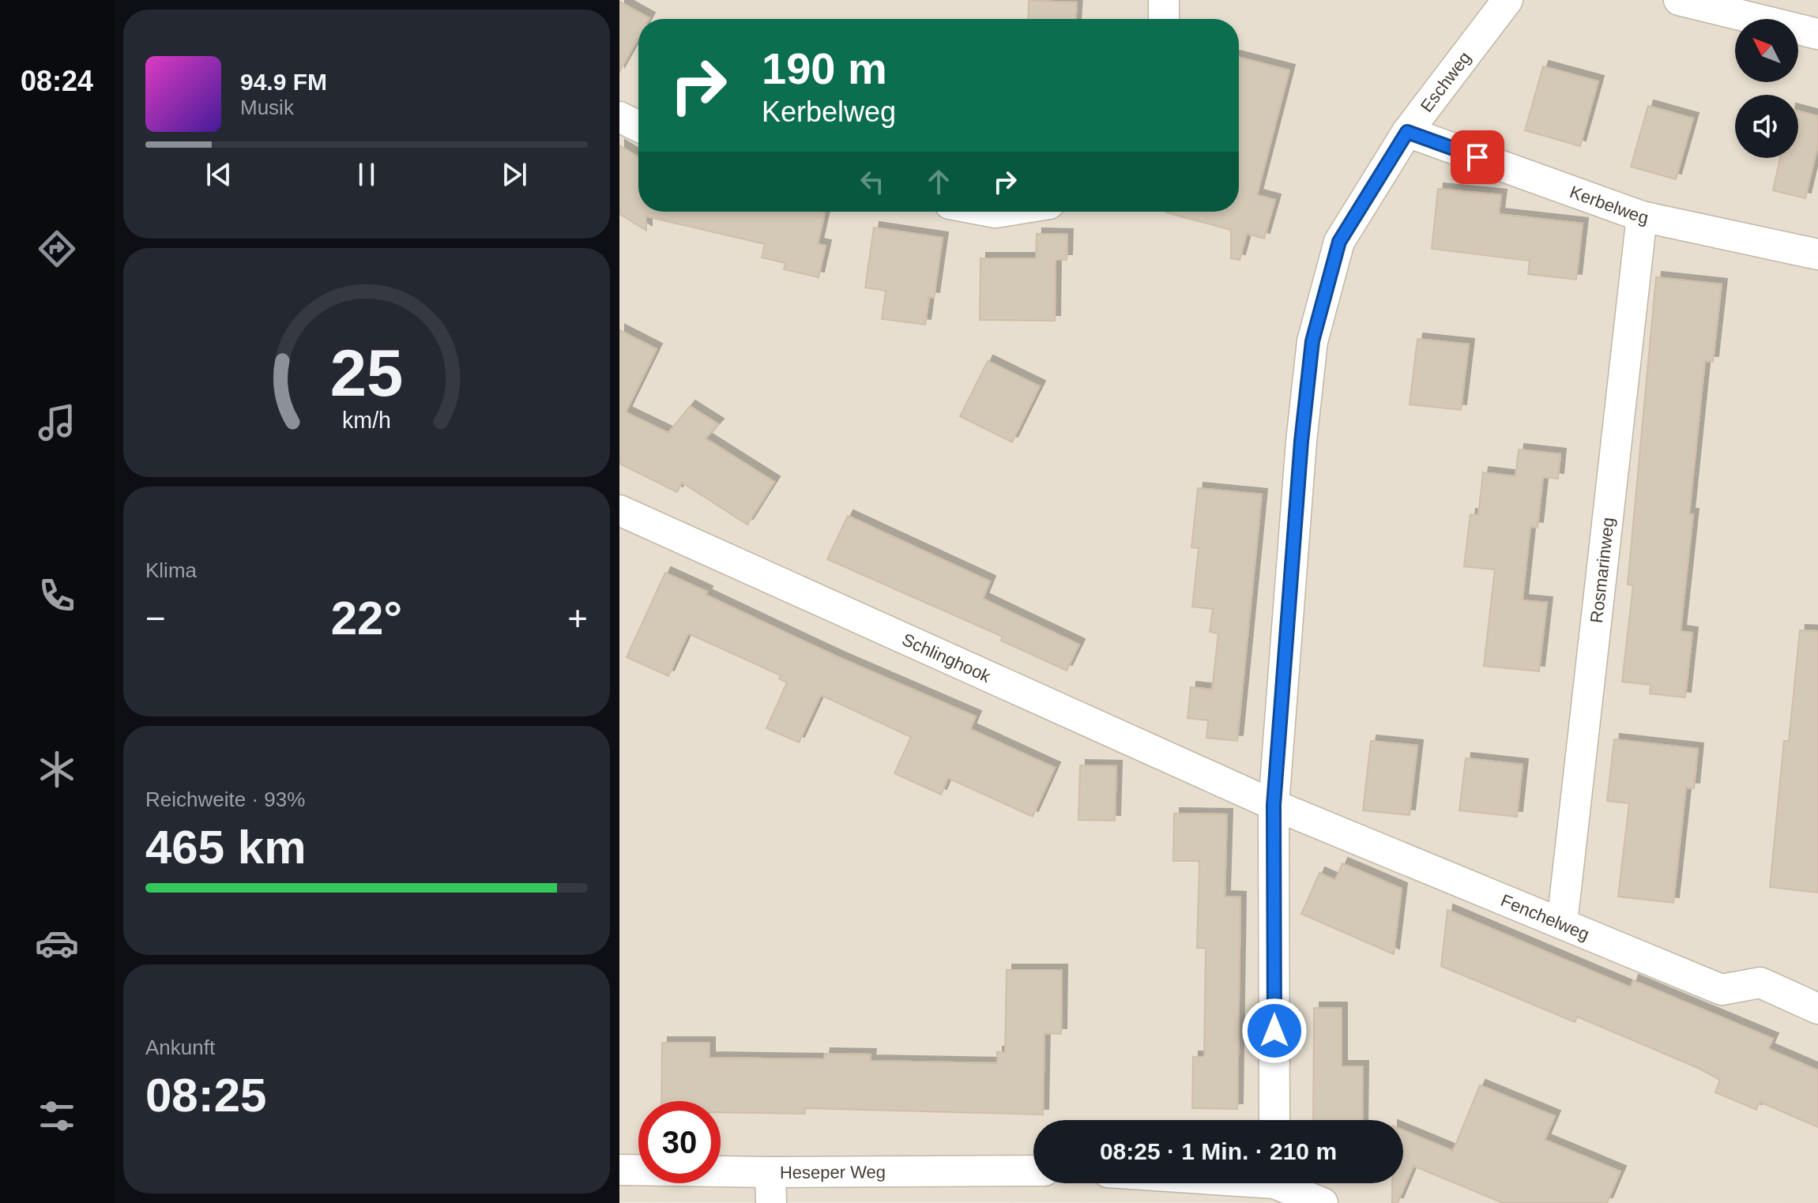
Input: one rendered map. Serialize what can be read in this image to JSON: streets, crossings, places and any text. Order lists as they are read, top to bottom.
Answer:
{
  "streets": {
    "street": [
      "Eschweg",
      "Kerbelweg",
      "Rosmarinweg",
      "Schlinghook",
      "Fenchelweg",
      "Heseper Weg"
    ]
  },
  "crossings": [
    ["Eschweg", "Kerbelweg"],
    ["Eschweg", "Schlinghook"],
    ["Eschweg", "Fenchelweg"],
    ["Kerbelweg", "Rosmarinweg"],
    ["Rosmarinweg", "Fenchelweg"],
    ["Schlinghook", "Fenchelweg"]
  ],
  "north": "top left",
  "page": {
    "tabs": "08:24",
    "turn": ["190 m", "Kerbelweg"],
    "song": ["94.9 FM", "Musik"],
    "tile": [
      "Klima",
      ["Reichweite · 93%", "465 km"],
      ["Ankunft", "08:25"]
    ],
    "heat": ["−", "22°", "+"],
    "limit": "30",
    "trip": "08:25 · 1 Min. · 210 m",
    "gauge": ["25", "km/h"]
  }
}
